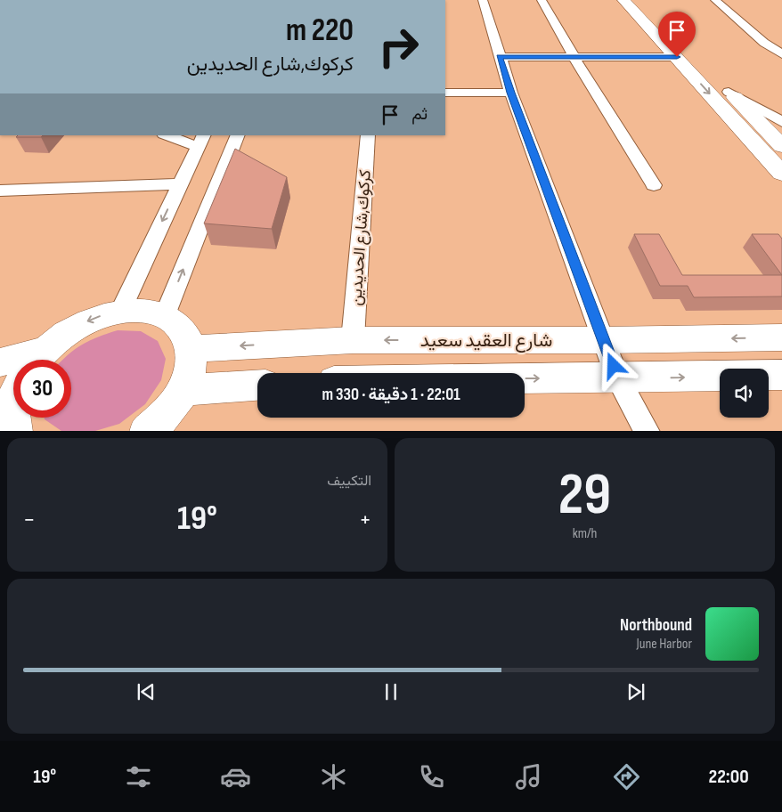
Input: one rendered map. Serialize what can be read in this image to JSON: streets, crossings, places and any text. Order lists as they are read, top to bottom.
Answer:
{
  "streets": {
    "street": ["كركوك,شارع الحديدين", "شارع العقيد سعيد"]
  },
  "crossings": [
    ["كركوك,شارع الحديدين", "شارع العقيد سعيد"]
  ],
  "page": {
    "turn": ["220 m", "كركوك,شارع الحديدين"],
    "then": "ثم",
    "limit": "30",
    "trip": "22:01 · 1 دقيقة · 330 m",
    "tile": [
      ["29", "km/h"],
      "التكييف"
    ],
    "heat": ["−", "19°", "+"],
    "song": ["Northbound", "June Harbor"],
    "tabs": ["22:00", "19°"]
  }
}
